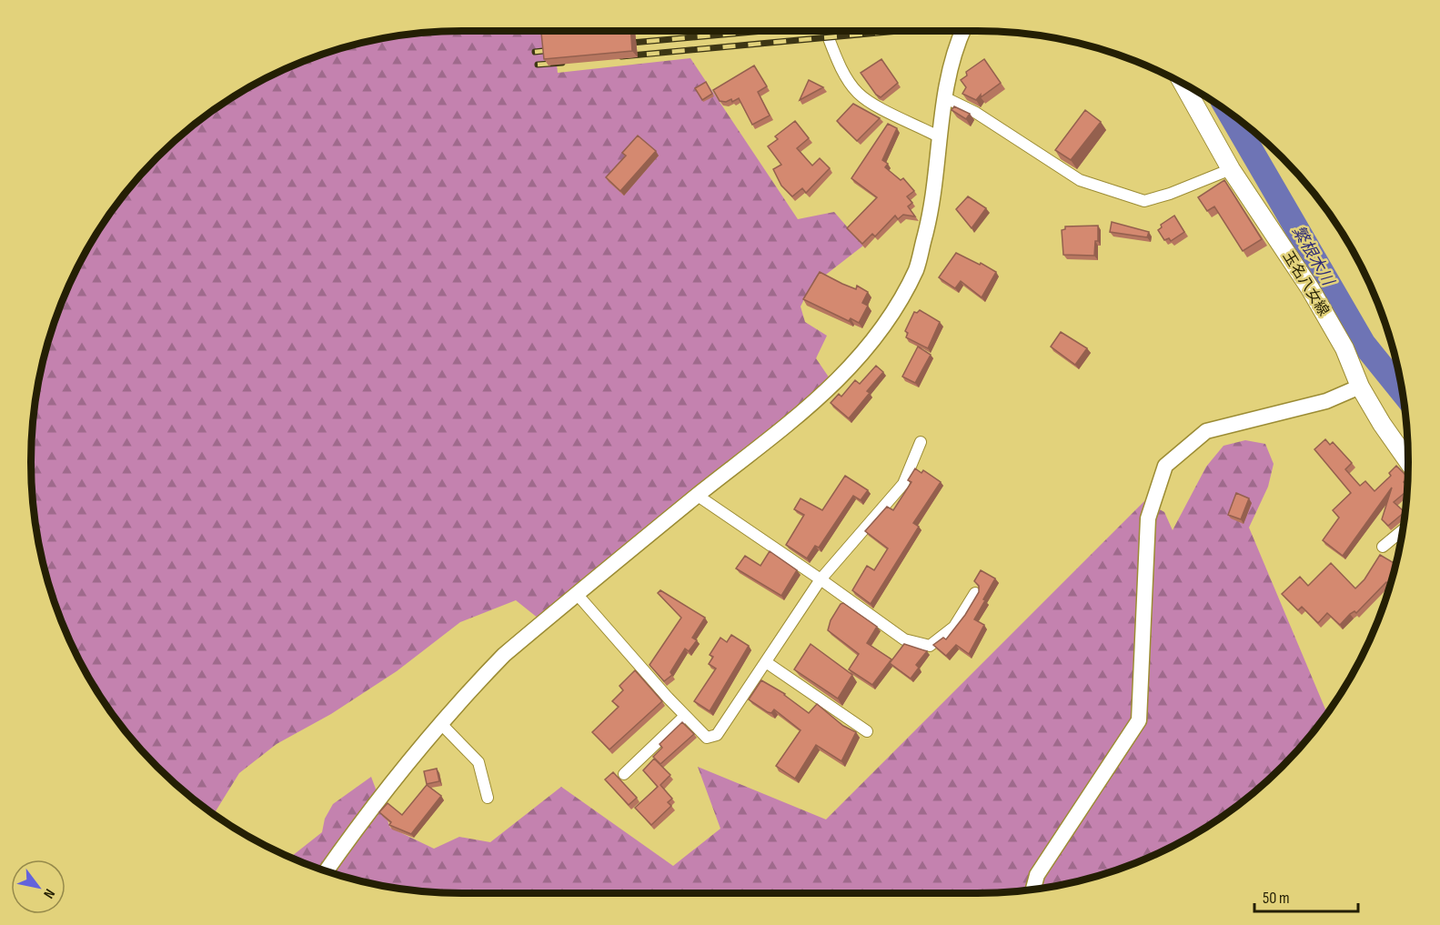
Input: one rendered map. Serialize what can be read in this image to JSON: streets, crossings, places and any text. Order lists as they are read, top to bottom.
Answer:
{
  "streets": {
    "main road": ["玉名八女線"]
  },
  "water": ["繁根木川"],
  "scale_bar": "50 m",
  "north": "bottom right"
}
